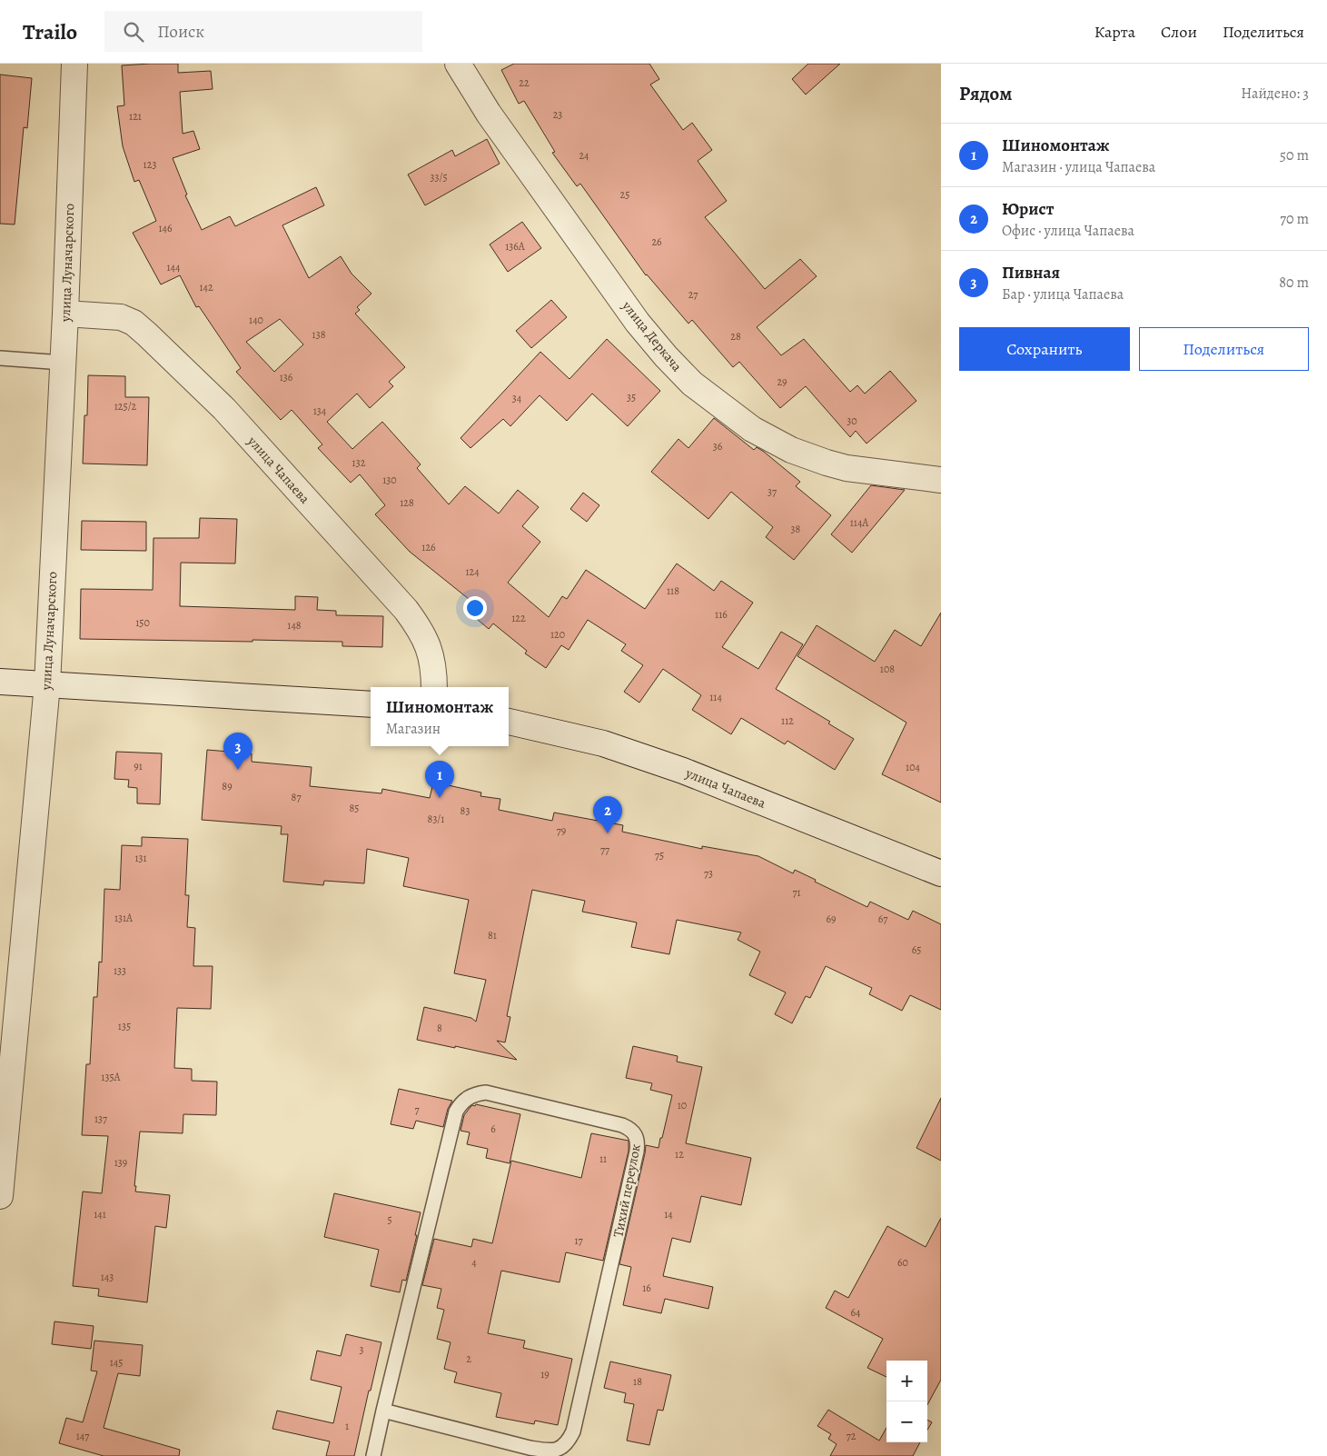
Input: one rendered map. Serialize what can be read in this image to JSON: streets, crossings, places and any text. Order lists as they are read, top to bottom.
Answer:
{
  "streets": {
    "street": ["улица Луначарского", "улица Деркача", "улица Чапаева"],
    "lane": ["Тихий переулок"]
  },
  "crossings": [
    ["улица Луначарского", "улица Чапаева"]
  ],
  "house_numbers": [
    "22",
    "23",
    "121",
    "24",
    "123",
    "33/5",
    "25",
    "146",
    "26",
    "136А",
    "144",
    "142",
    "27",
    "140",
    "138",
    "28",
    "136",
    "29",
    "35",
    "34",
    "125/2",
    "134",
    "30",
    "36",
    "132",
    "130",
    "37",
    "128",
    "114А",
    "38",
    "126",
    "124",
    "118",
    "116",
    "122",
    "150",
    "148",
    "120",
    "108",
    "114",
    "112",
    "91",
    "104",
    "89",
    "87",
    "85",
    "83",
    "83/1",
    "79",
    "77",
    "75",
    "131",
    "73",
    "71",
    "131А",
    "69",
    "67",
    "81",
    "65",
    "133",
    "135",
    "8",
    "135А",
    "10",
    "7",
    "137",
    "6",
    "12",
    "11",
    "139",
    "141",
    "14",
    "5",
    "17",
    "4",
    "60",
    "143",
    "16",
    "64",
    "3",
    "2",
    "145",
    "19",
    "18",
    "1",
    "147",
    "72"
  ],
  "page": {
    "header": "Trailo",
    "search": "Поиск",
    "nav": ["Карта", "Слои", "Поделиться"],
    "heading": ["Рядом", "Найдено: 3"],
    "list": [
      {
        "mark": "1",
        "name": "Шиномонтаж",
        "note": "Магазин · улица Чапаева",
        "value": "50 m"
      },
      {
        "mark": "2",
        "name": "Юрист",
        "note": "Офис · улица Чапаева",
        "value": "70 m"
      },
      {
        "mark": "3",
        "name": "Пивная",
        "note": "Бар · улица Чапаева",
        "value": "80 m"
      }
    ],
    "buttons": ["Сохранить", "Поделиться"],
    "popup": ["Шиномонтаж", "Магазин"],
    "pins": ["3", "1", "2"],
    "map_buttons": ["+", "−"]
  }
}
